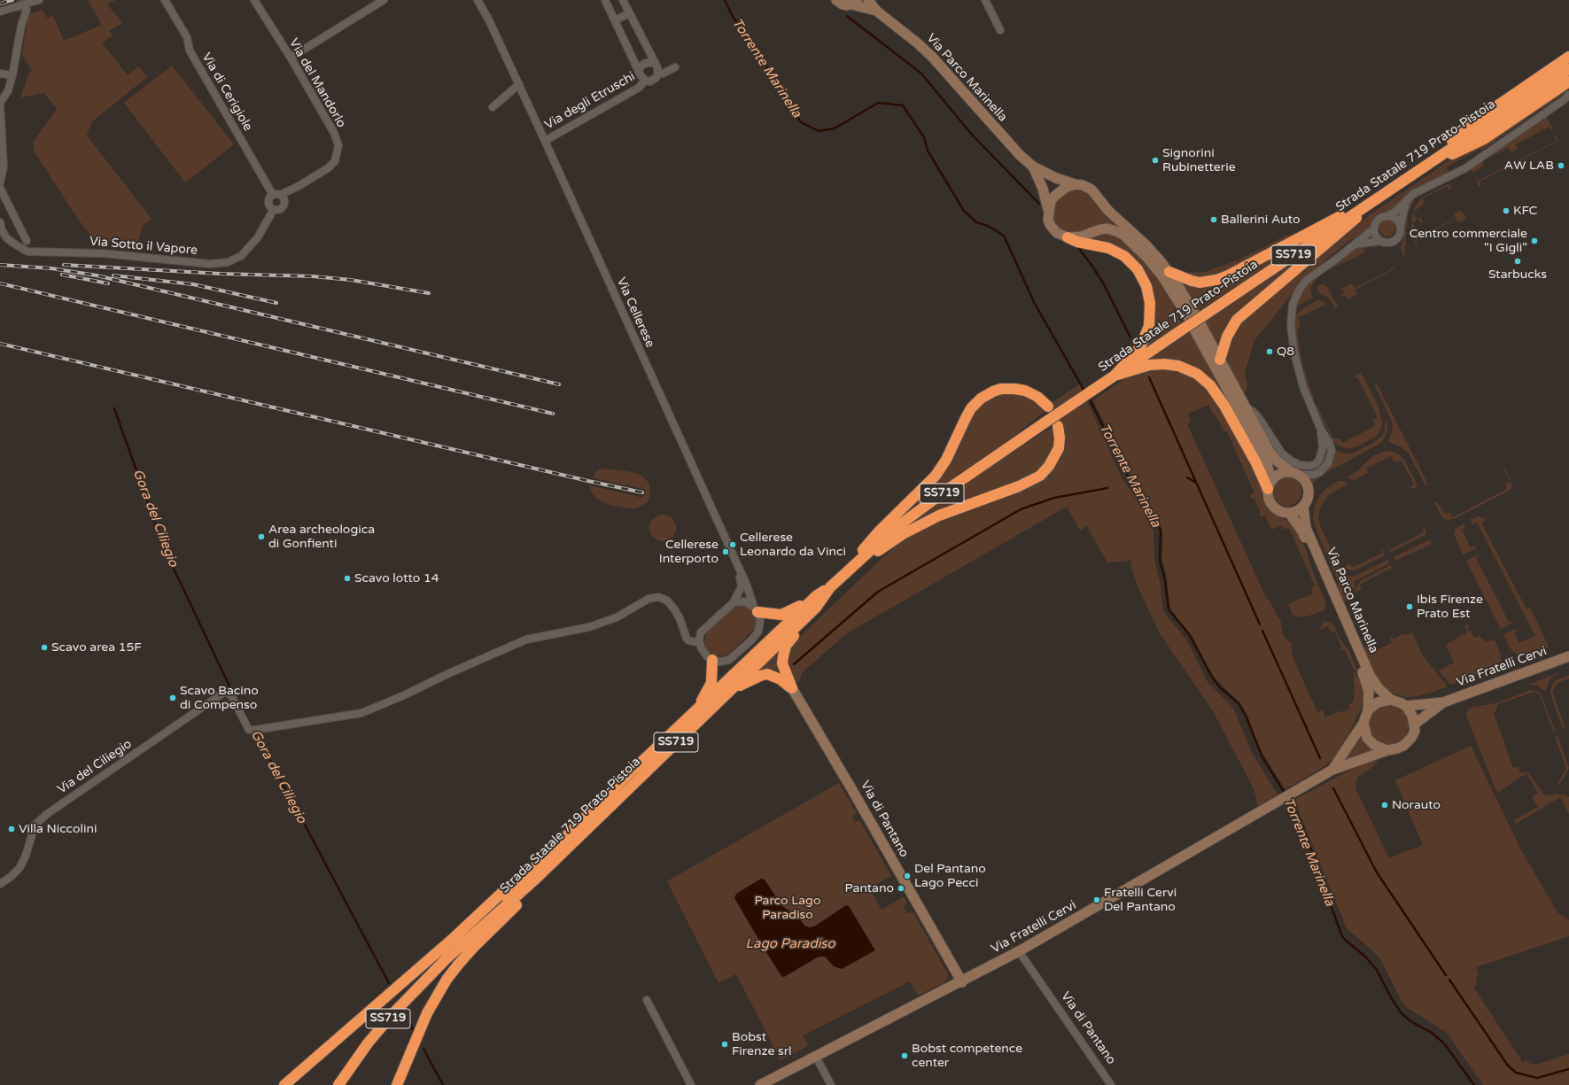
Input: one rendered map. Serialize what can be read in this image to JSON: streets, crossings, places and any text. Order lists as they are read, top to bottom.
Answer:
{
  "streets": {
    "highway": ["Strada Statale 719 Prato-Pistoia", "SS719"],
    "main road": ["Via Parco Marinella", "Via Fratelli Cervi", "Via di Pantano"],
    "street": [
      "Via del Mandorlo",
      "Via di Cerigiole",
      "Via degli Etruschi",
      "Via Sotto il Vapore",
      "Via Cellerese",
      "Via del Ciliegio"
    ]
  },
  "crossings": [
    ["Via Parco Marinella", "Strada Statale 719 Prato-Pistoia"],
    ["Via Parco Marinella", "Via Fratelli Cervi"],
    ["Via del Mandorlo", "Via di Cerigiole"],
    ["Via del Mandorlo", "Via Sotto il Vapore"],
    ["Via degli Etruschi", "Via Cellerese"],
    ["Via Fratelli Cervi", "Via di Pantano"]
  ],
  "water": ["Torrente Marinella", "Gora del Ciliegio", "Lago Paradiso"],
  "parks": ["Parco Lago Paradiso"],
  "places": [
    "Signorini Rubinetterie",
    "AW LAB",
    "KFC",
    "Ballerini Auto",
    "Centro commerciale \"I Gigli\"",
    "Starbucks",
    "Q8",
    "Area archeologica di Gonfienti",
    "Cellerese Leonardo da Vinci",
    "Cellerese Interporto",
    "Scavo lotto 14",
    "Ibis Firenze Prato Est",
    "Scavo area 15F",
    "Scavo Bacino di Compenso",
    "Norauto",
    "Villa Niccolini",
    "Del Pantano Lago Pecci",
    "Pantano",
    "Fratelli Cervi Del Pantano",
    "Bobst Firenze srl",
    "Bobst competence center"
  ]
}
